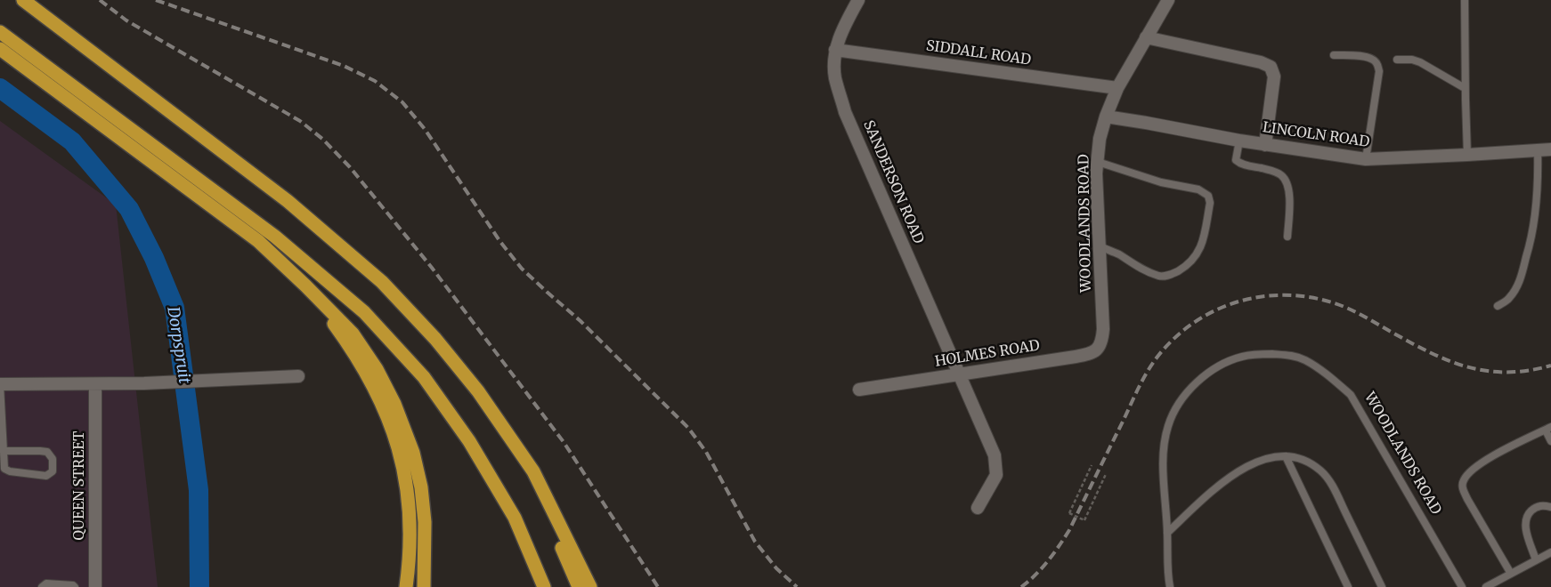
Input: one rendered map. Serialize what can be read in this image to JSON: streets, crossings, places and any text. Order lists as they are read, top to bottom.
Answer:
{
  "streets": {
    "street": [
      "SIDDALL ROAD",
      "LINCOLN ROAD",
      "SANDERSON ROAD",
      "WOODLANDS ROAD",
      "HOLMES ROAD",
      "QUEEN STREET"
    ]
  },
  "crossings": [
    ["SIDDALL ROAD", "SANDERSON ROAD"],
    ["SIDDALL ROAD", "WOODLANDS ROAD"],
    ["LINCOLN ROAD", "WOODLANDS ROAD"],
    ["SANDERSON ROAD", "HOLMES ROAD"],
    ["WOODLANDS ROAD", "HOLMES ROAD"]
  ],
  "water": ["Dorpspruit"]
}
